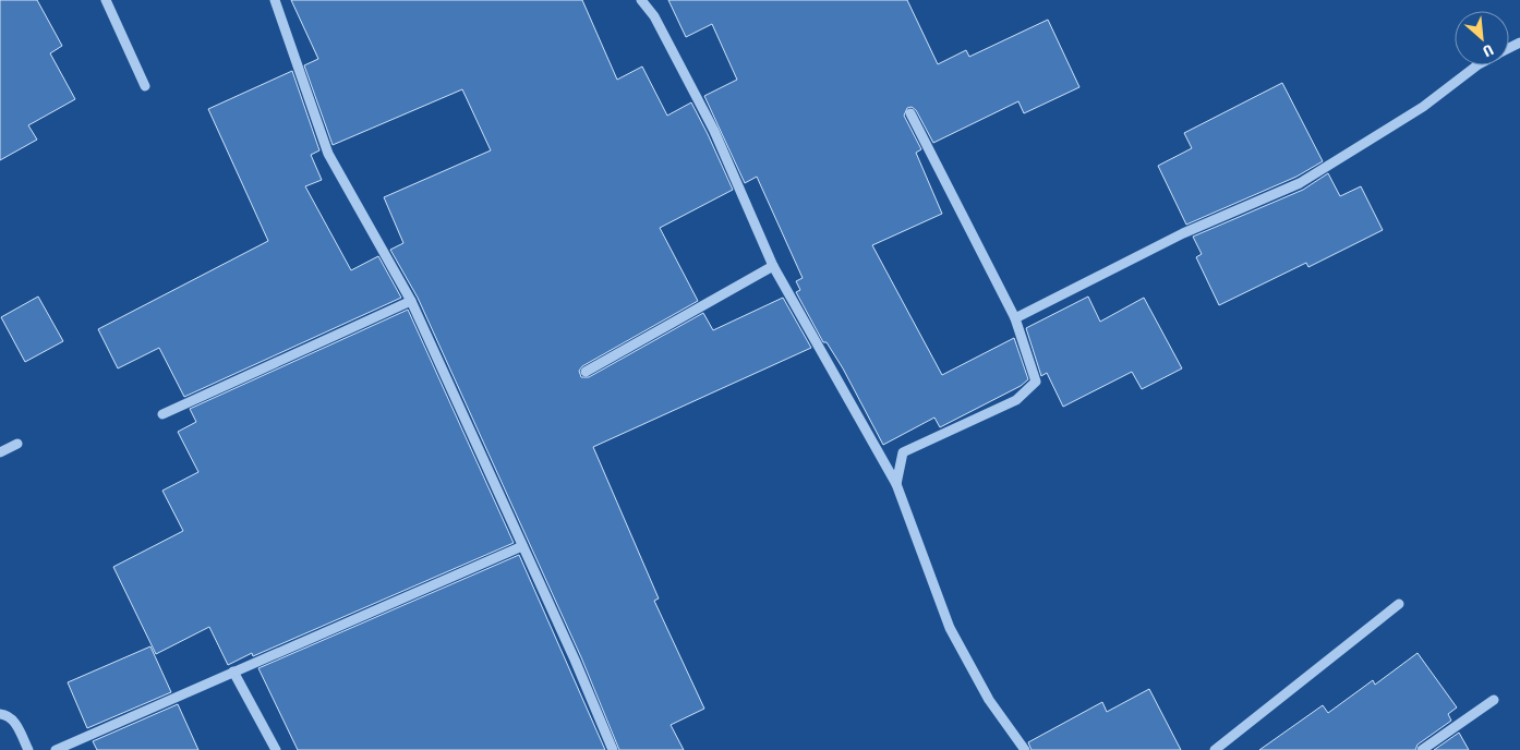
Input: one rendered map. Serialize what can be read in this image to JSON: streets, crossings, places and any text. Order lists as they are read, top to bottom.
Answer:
{
  "north": "bottom right"
}
